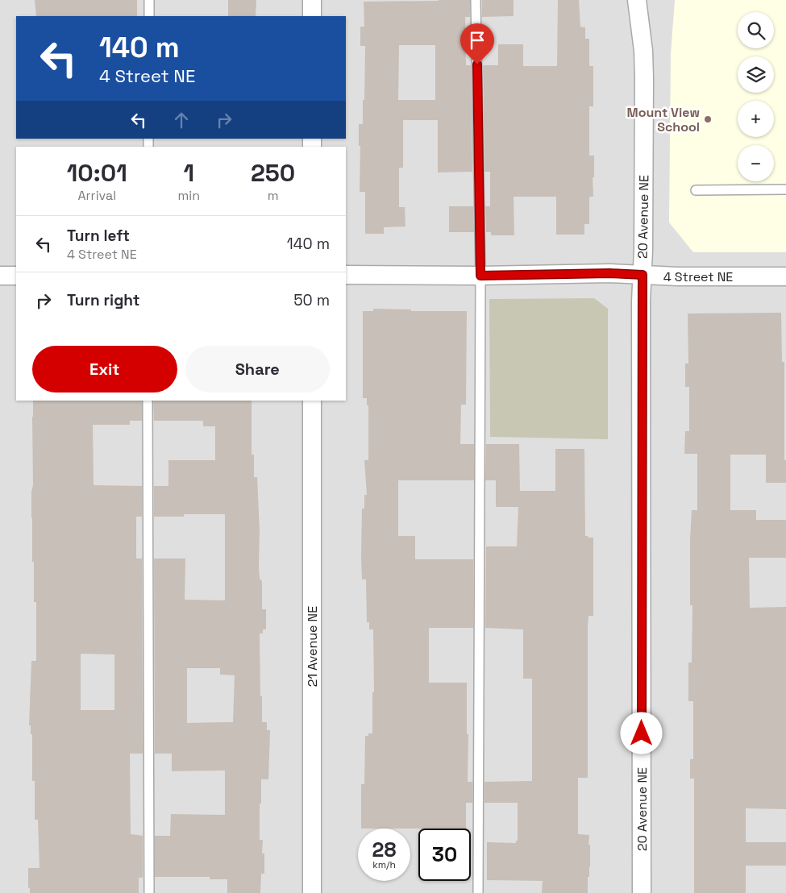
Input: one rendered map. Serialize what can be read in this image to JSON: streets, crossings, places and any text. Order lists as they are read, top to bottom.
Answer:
{
  "streets": {
    "street": ["20 Avenue NE", "4 Street NE", "21 Avenue NE"]
  },
  "crossings": [
    ["20 Avenue NE", "4 Street NE"]
  ],
  "places": ["Mount View School"],
  "page": {
    "map_buttons": ["+", "−"],
    "turn": ["140 m", "4 Street NE"],
    "eta": [
      "10:01",
      "Arrival",
      "1",
      "min",
      "250",
      "m"
    ],
    "list": [
      {
        "name": "Turn left",
        "note": "4 Street NE",
        "value": "140 m"
      },
      {
        "name": "Turn right",
        "value": "50 m"
      }
    ],
    "buttons": ["Exit", "Share"],
    "speed": "28 km/h",
    "limit": "30"
  }
}
